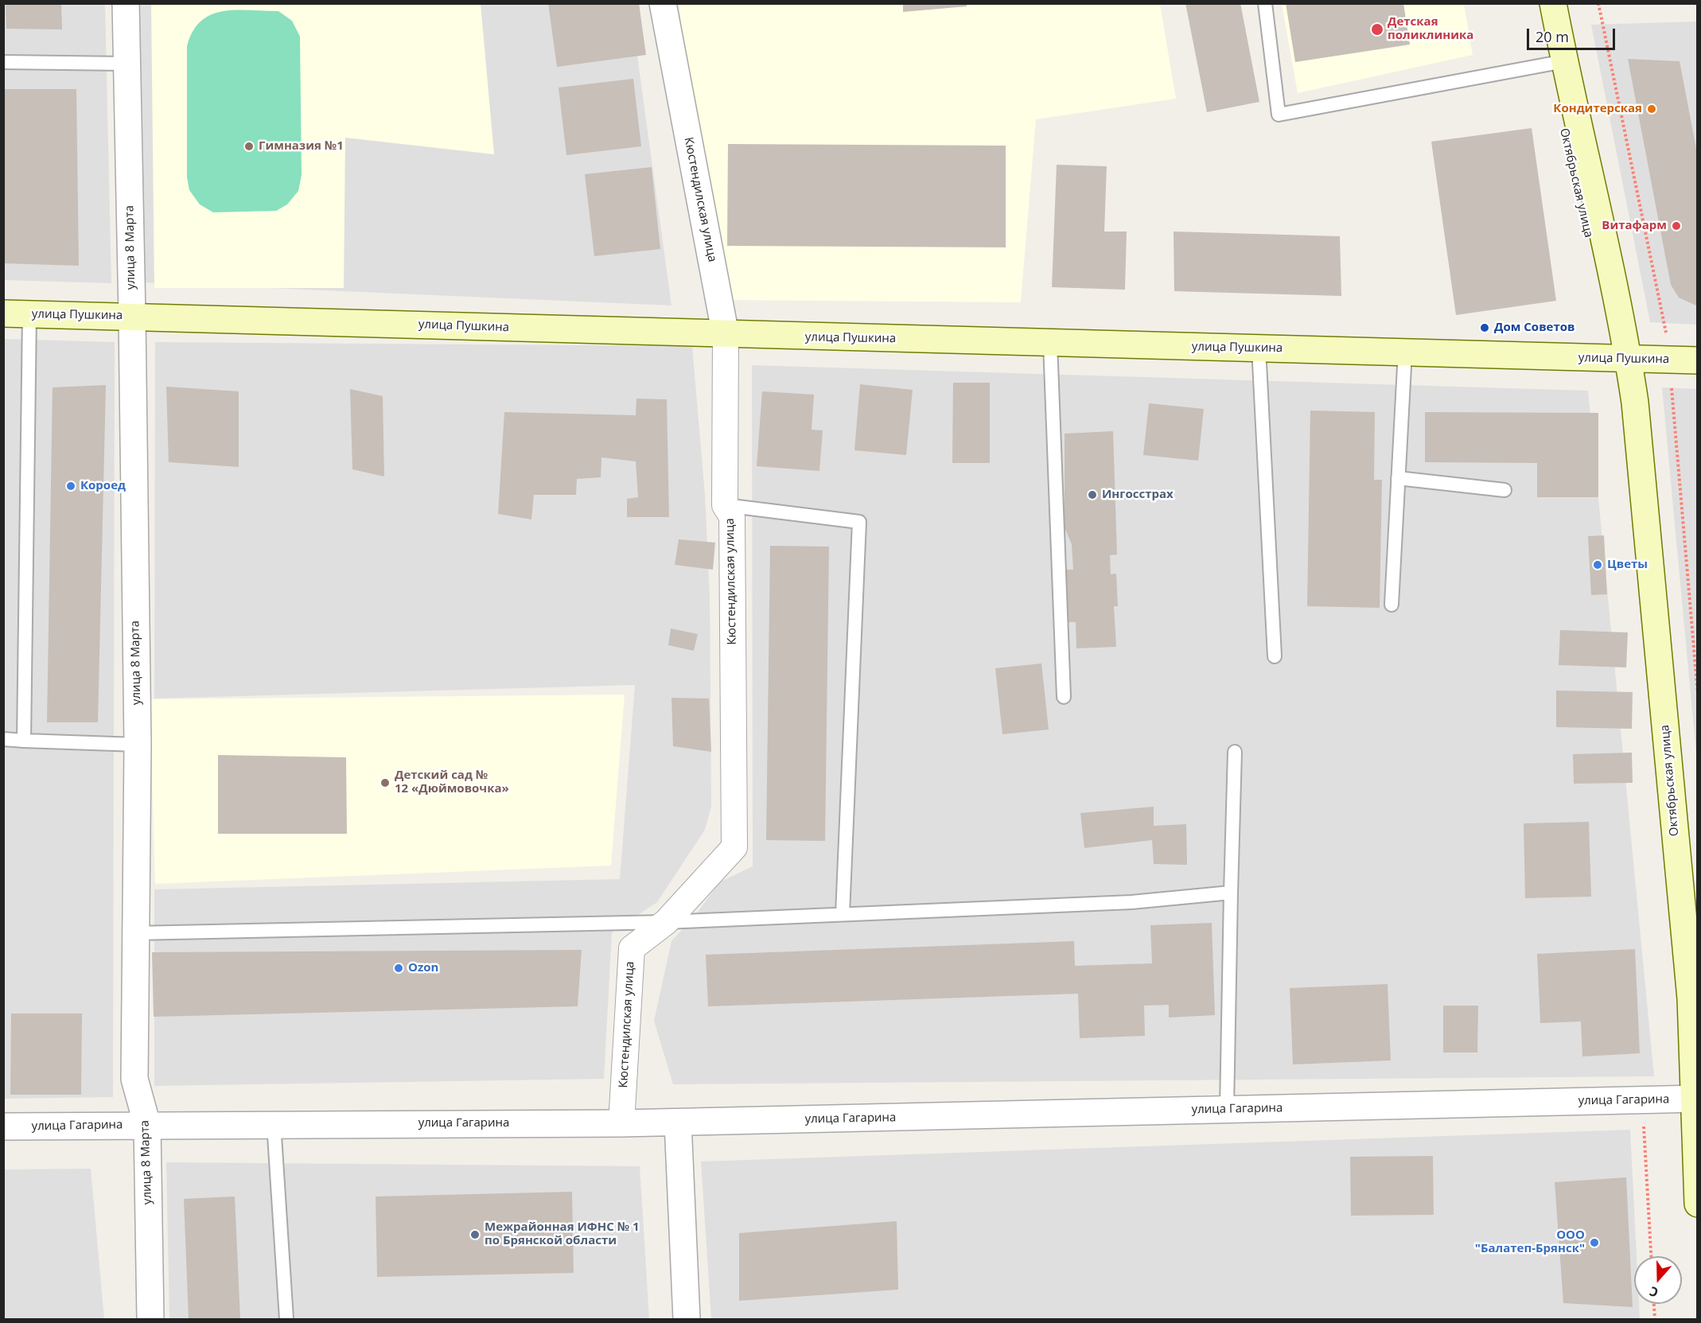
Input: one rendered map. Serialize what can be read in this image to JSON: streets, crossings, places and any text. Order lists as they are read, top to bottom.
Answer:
{
  "streets": {
    "main road": ["Октябрьская улица", "улица Пушкина"],
    "street": ["Кюстендилская улица", "улица 8 Марта", "улица Гагарина"]
  },
  "crossings": [
    ["Октябрьская улица", "улица Пушкина"],
    ["Октябрьская улица", "улица Гагарина"],
    ["Кюстендилская улица", "улица Пушкина"],
    ["Кюстендилская улица", "улица Гагарина"],
    ["улица 8 Марта", "улица Пушкина"],
    ["улица 8 Марта", "улица Гагарина"]
  ],
  "places": [
    "Детская поликлиника",
    "Кондитерская",
    "Гимназия №1",
    "Витафарм",
    "Дом Советов",
    "Короед",
    "Ингосстрах",
    "Цветы",
    "Детский сад № 12 «Дюймовочка»",
    "Ozon",
    "Межрайонная ИФНС № 1 по Брянской области",
    "ООО \"Балатеп-Брянск\""
  ],
  "scale_bar": "20 m",
  "north": "bottom"
}
